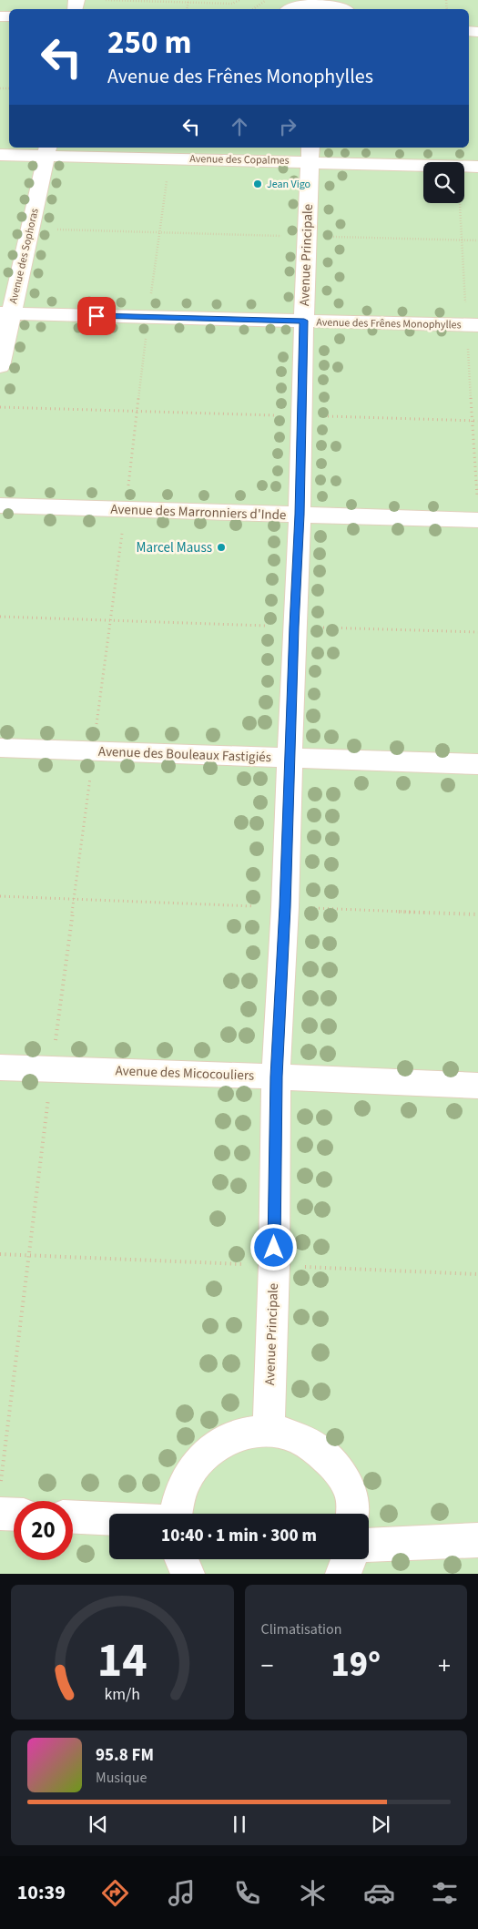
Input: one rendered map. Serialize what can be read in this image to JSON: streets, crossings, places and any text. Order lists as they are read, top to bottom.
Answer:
{
  "streets": {
    "lane": [
      "Avenue des Copalmes",
      "Avenue Principale",
      "Avenue des Sophoras",
      "Avenue des Frênes Monophylles",
      "Avenue des Marronniers d'Inde",
      "Avenue des Bouleaux Fastigiés",
      "Avenue des Micocouliers"
    ]
  },
  "crossings": [
    ["Avenue des Copalmes", "Avenue Principale"],
    ["Avenue des Copalmes", "Avenue des Sophoras"],
    ["Avenue Principale", "Avenue des Frênes Monophylles"],
    ["Avenue Principale", "Avenue des Marronniers d'Inde"],
    ["Avenue Principale", "Avenue des Bouleaux Fastigiés"],
    ["Avenue Principale", "Avenue des Micocouliers"],
    ["Avenue des Sophoras", "Avenue des Frênes Monophylles"]
  ],
  "places": ["Jean Vigo", "Marcel Mauss"],
  "page": {
    "turn": ["250 m", "Avenue des Frênes Monophylles"],
    "limit": "20",
    "trip": "10:40 · 1 min · 300 m",
    "tile": "Climatisation",
    "heat": ["−", "19°", "+"],
    "song": ["95.8 FM", "Musique"],
    "tabs": "10:39",
    "gauge": ["14", "km/h"]
  }
}
